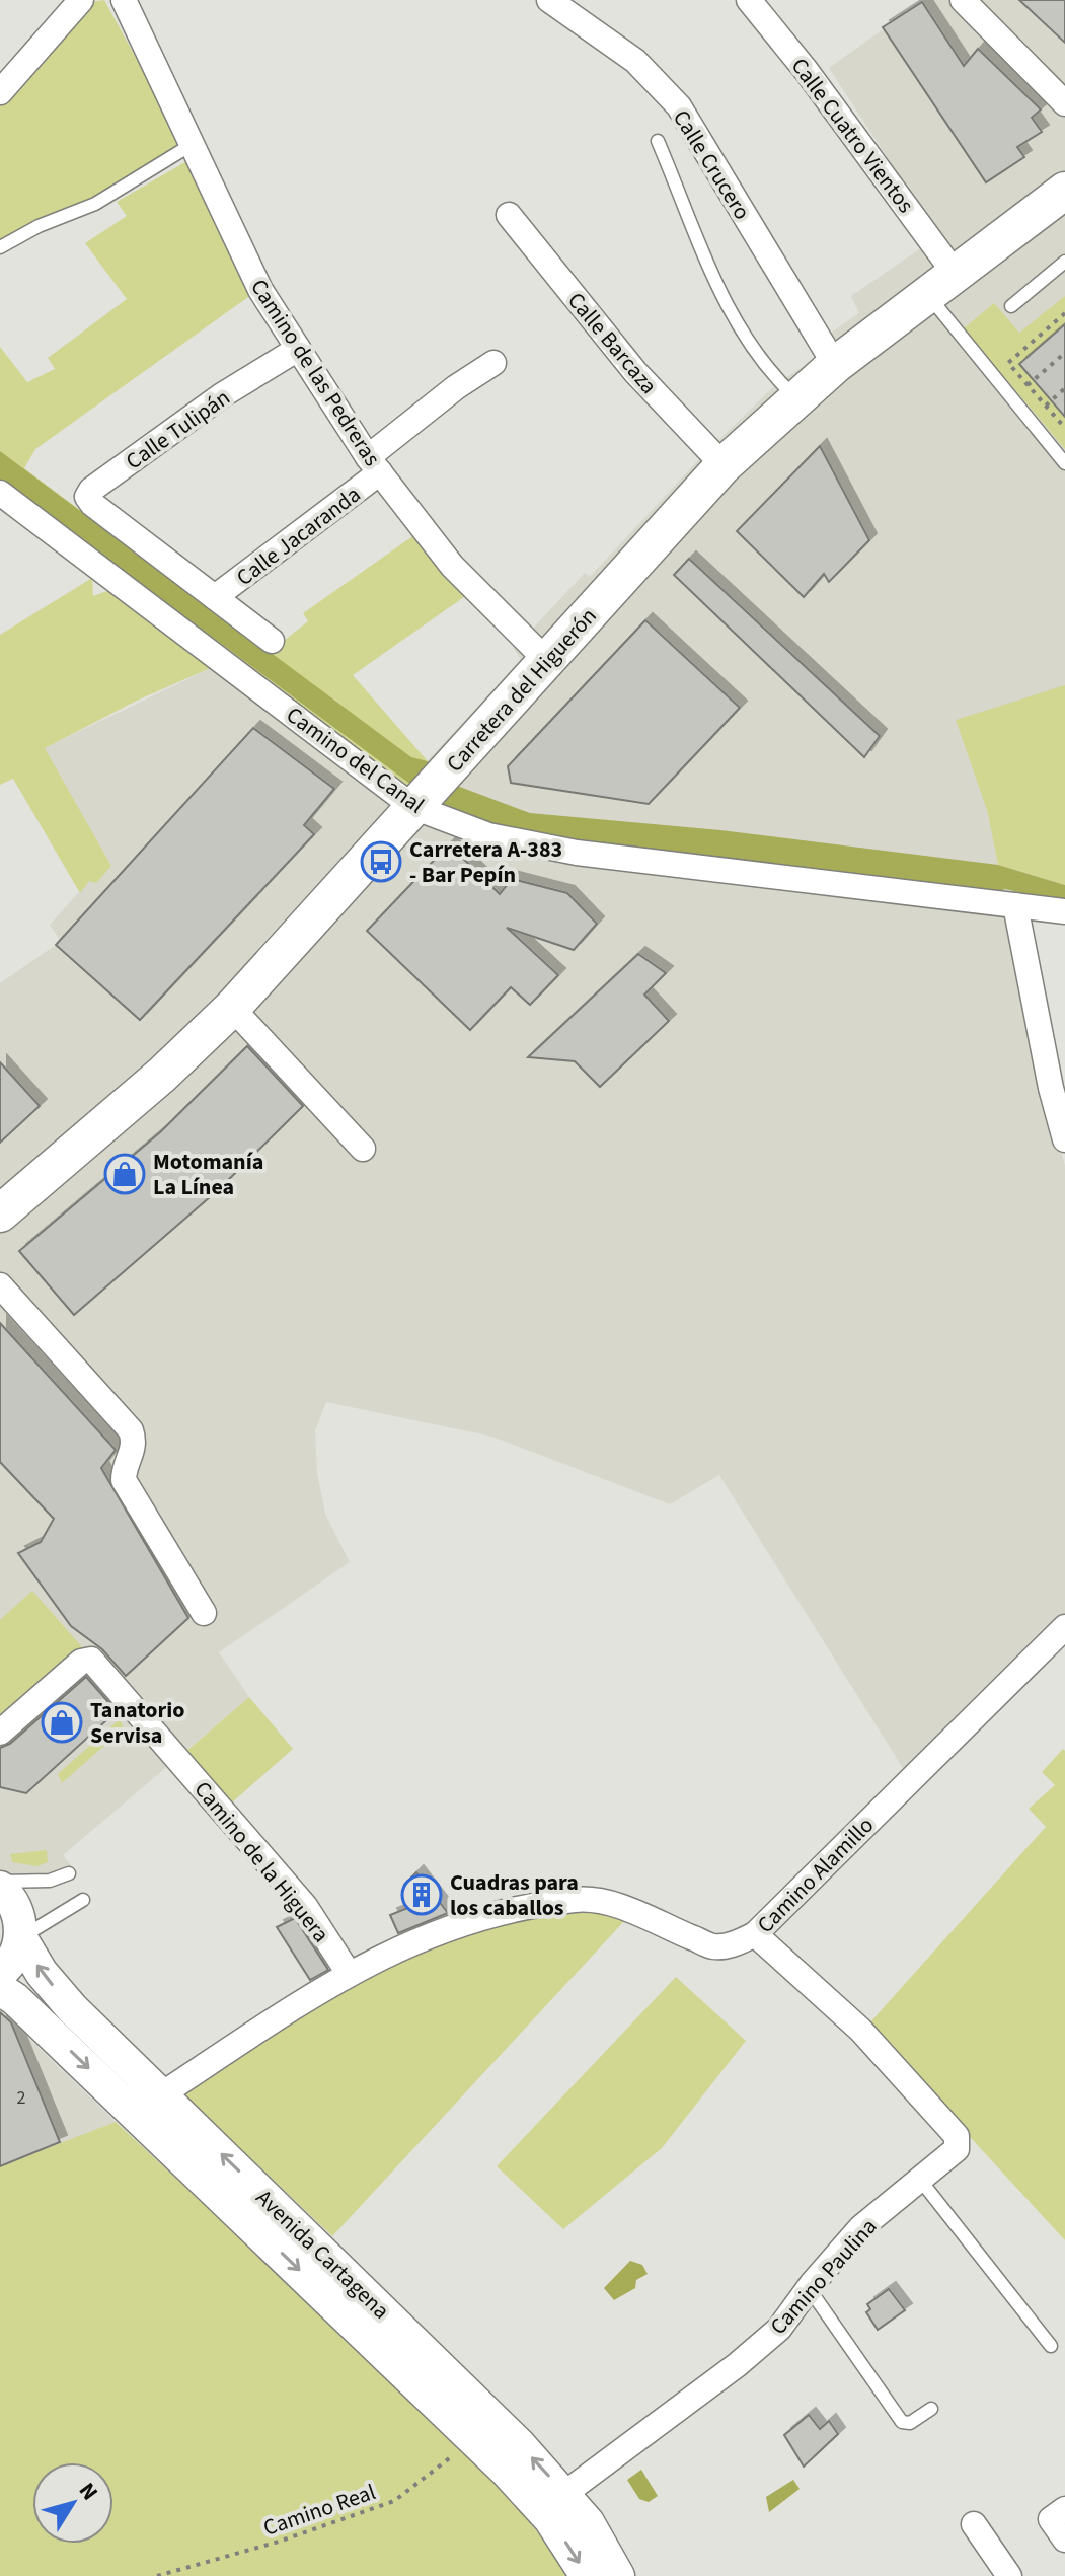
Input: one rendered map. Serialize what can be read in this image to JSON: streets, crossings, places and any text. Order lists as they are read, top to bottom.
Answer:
{
  "streets": {
    "main road": ["Carretera del Higuerón", "Avenida Cartagena"],
    "street": [
      "Calle Cuatro Vientos",
      "Calle Crucero",
      "Calle Barcaza",
      "Camino de las Pedreras",
      "Calle Tulipán",
      "Calle Jacaranda",
      "Camino del Canal",
      "Camino de la Higuera",
      "Camino Alamillo",
      "Camino Paulina"
    ],
    "path": ["Camino Real"]
  },
  "crossings": [
    ["Calle Cuatro Vientos", "Carretera del Higuerón"],
    ["Calle Crucero", "Carretera del Higuerón"],
    ["Calle Barcaza", "Carretera del Higuerón"],
    ["Camino de las Pedreras", "Calle Tulipán"],
    ["Camino de las Pedreras", "Calle Jacaranda"],
    ["Camino de las Pedreras", "Carretera del Higuerón"],
    ["Calle Tulipán", "Calle Jacaranda"],
    ["Carretera del Higuerón", "Camino del Canal"],
    ["Camino de la Higuera", "Camino Alamillo"],
    ["Camino Alamillo", "Avenida Cartagena"],
    ["Camino Alamillo", "Camino Paulina"],
    ["Avenida Cartagena", "Camino Paulina"],
    ["Avenida Cartagena", "Camino Real"]
  ],
  "places": {
    "bus stop": ["Carretera A-383 - Bar Pepín"],
    "shop": ["Motomanía La Línea", "Tanatorio Servisa"],
    "building": ["Cuadras para los caballos"]
  },
  "house_numbers": ["2"],
  "north": "top right"
}
